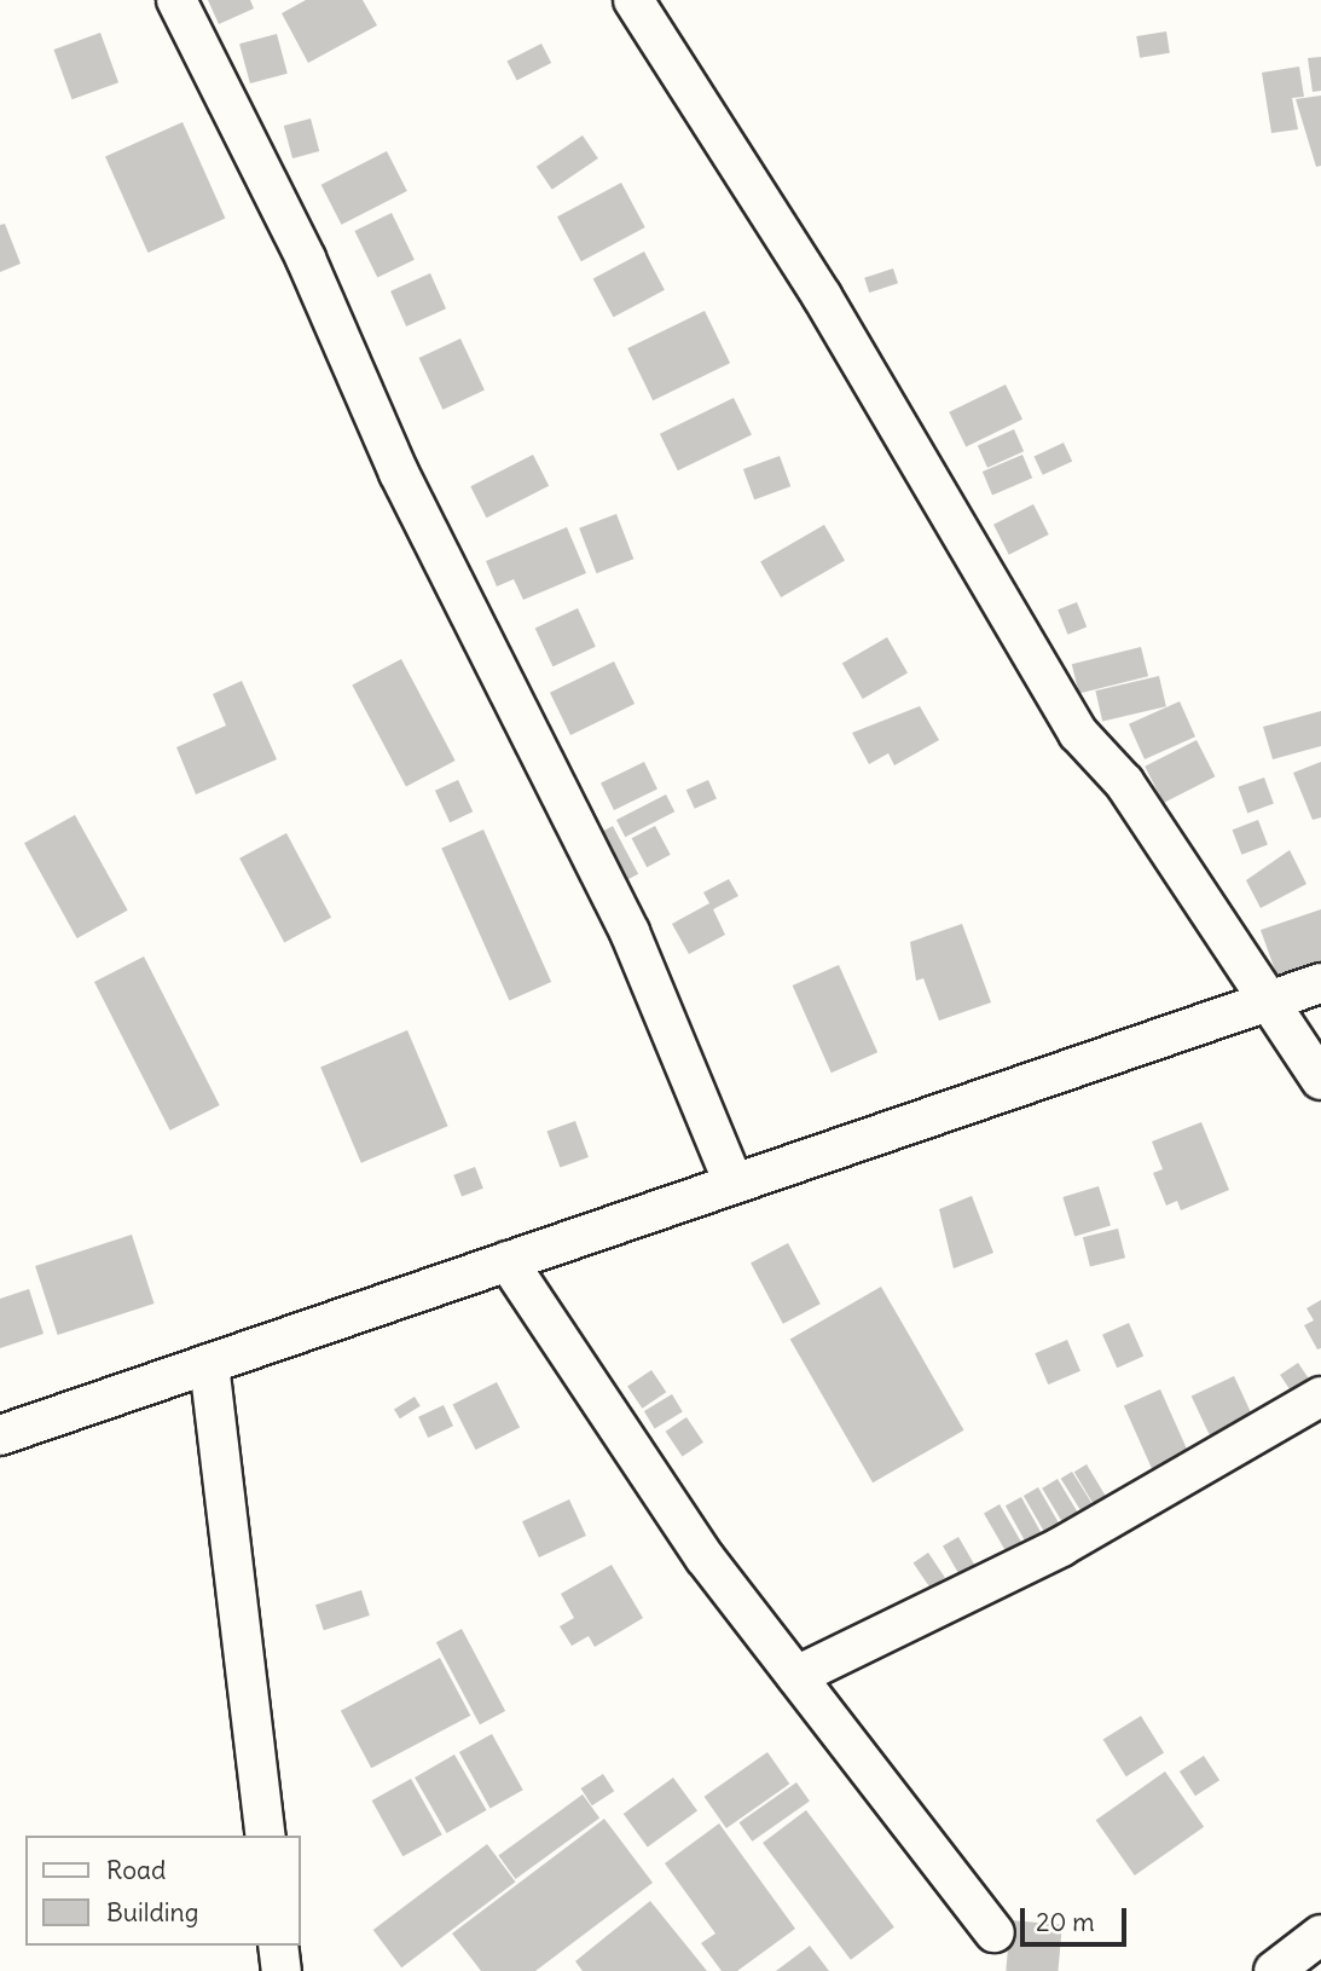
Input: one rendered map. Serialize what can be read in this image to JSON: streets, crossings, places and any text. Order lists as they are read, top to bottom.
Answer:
{
  "legend": ["Road", "Building"],
  "scale_bar": "20 m"
}
